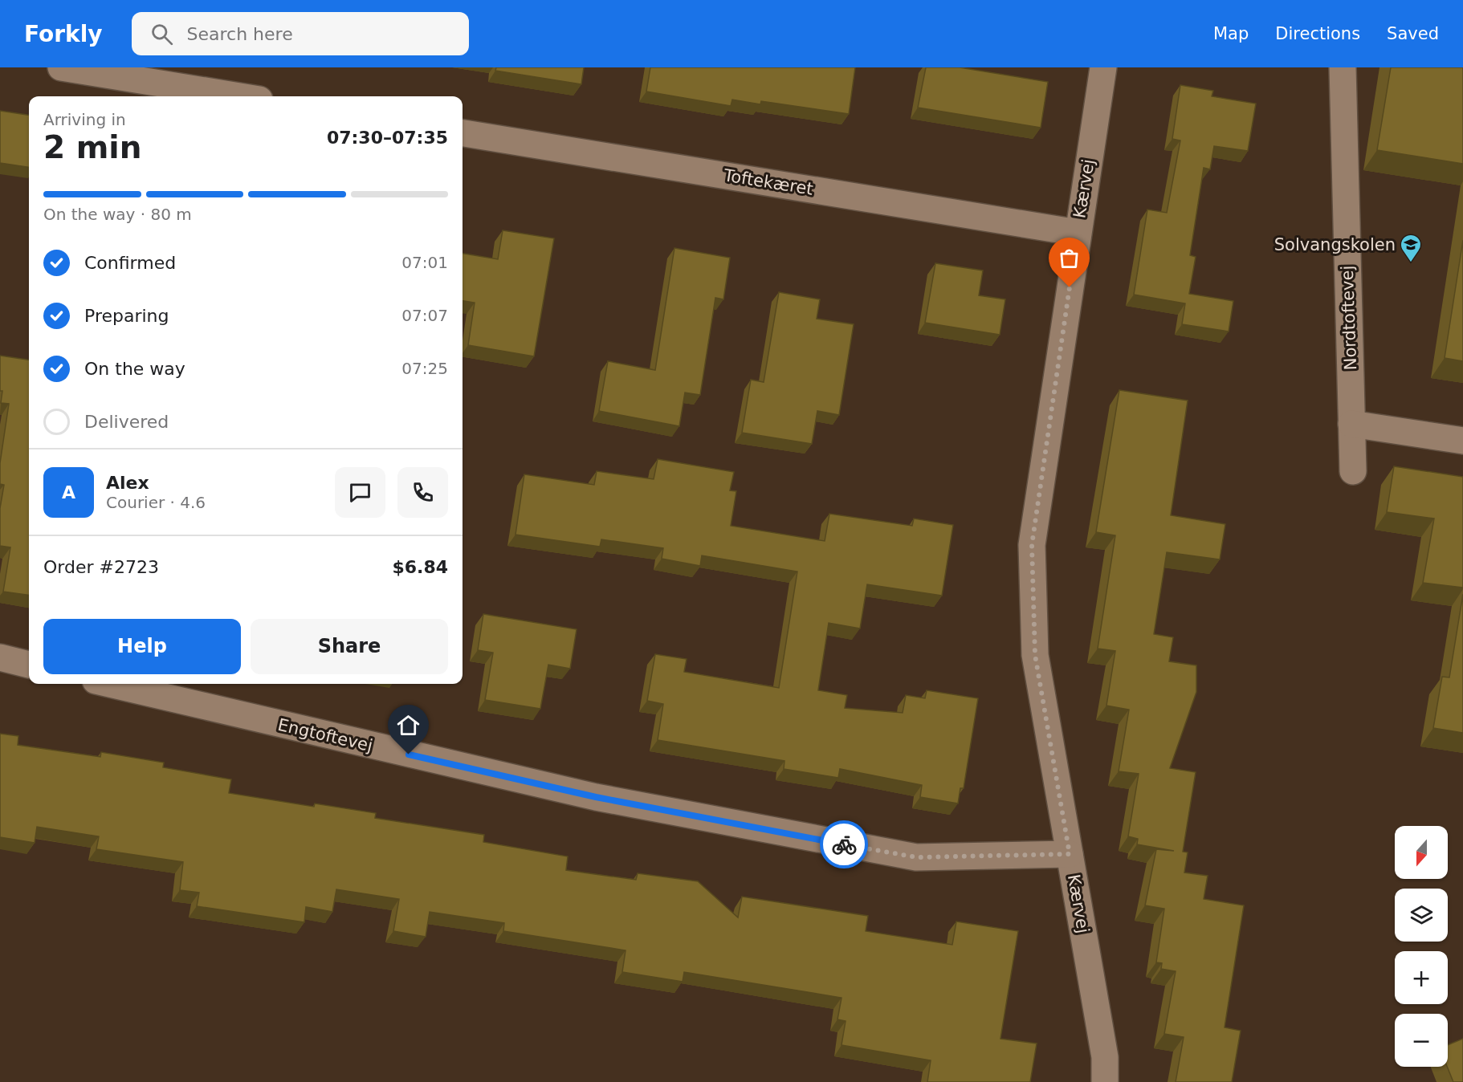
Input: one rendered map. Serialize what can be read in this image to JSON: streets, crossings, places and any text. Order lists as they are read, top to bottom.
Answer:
{
  "streets": {
    "street": [
      "Toftekæret",
      "Kærvej",
      "Nordtoftevej",
      "Engtoftevej"
    ]
  },
  "crossings": [
    ["Toftekæret", "Kærvej"],
    ["Kærvej", "Engtoftevej"]
  ],
  "places": {
    "school or university": ["Solvangskolen"]
  },
  "north": "bottom",
  "page": {
    "header": "Forkly",
    "search": "Search here",
    "nav": ["Map", "Directions", "Saved"],
    "heading": ["2 min", "Arriving in", "07:30–07:35"],
    "panel": [
      "Alex",
      "Courier · 4.6",
      "Order #2723",
      "$6.84"
    ],
    "bar": "On the way · 80 m",
    "list": [
      ["Confirmed", "07:01"],
      ["Preparing", "07:07"],
      ["On the way", "07:25"],
      "Delivered"
    ],
    "round": "A",
    "buttons": ["Help", "Share"],
    "map_buttons": ["+", "−"]
  }
}
